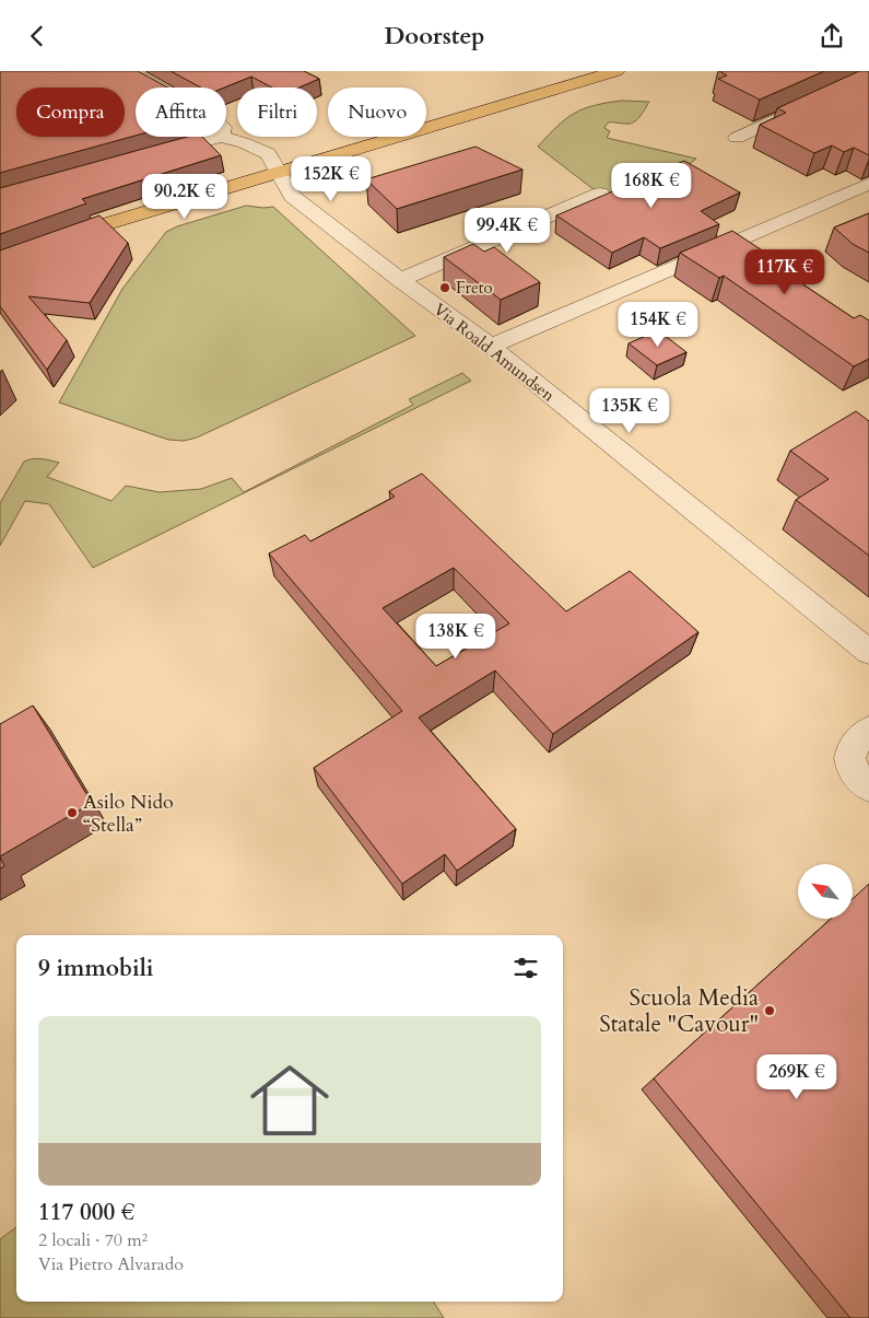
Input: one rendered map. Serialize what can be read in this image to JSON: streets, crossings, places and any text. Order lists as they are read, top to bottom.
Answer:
{
  "streets": {
    "street": ["Via Roald Amundsen"]
  },
  "places": ["Freto", "Asilo Nido “Stella”", "Scuola Media Statale \"Cavour\""],
  "north": "top left",
  "page": {
    "header": "Doorstep",
    "chip": [
      "Compra",
      "Affitta",
      "Filtri",
      "Nuovo"
    ],
    "price": [
      "152K €",
      "168K €",
      "90.2K €",
      "99.4K €",
      "117K €",
      "154K €",
      "135K €",
      "138K €",
      "269K €"
    ],
    "heading": "9 immobili",
    "list": [
      {
        "name": "117 000 €",
        "note": "2 locali · 70 m² · Via Pietro Alvarado"
      }
    ]
  }
}
